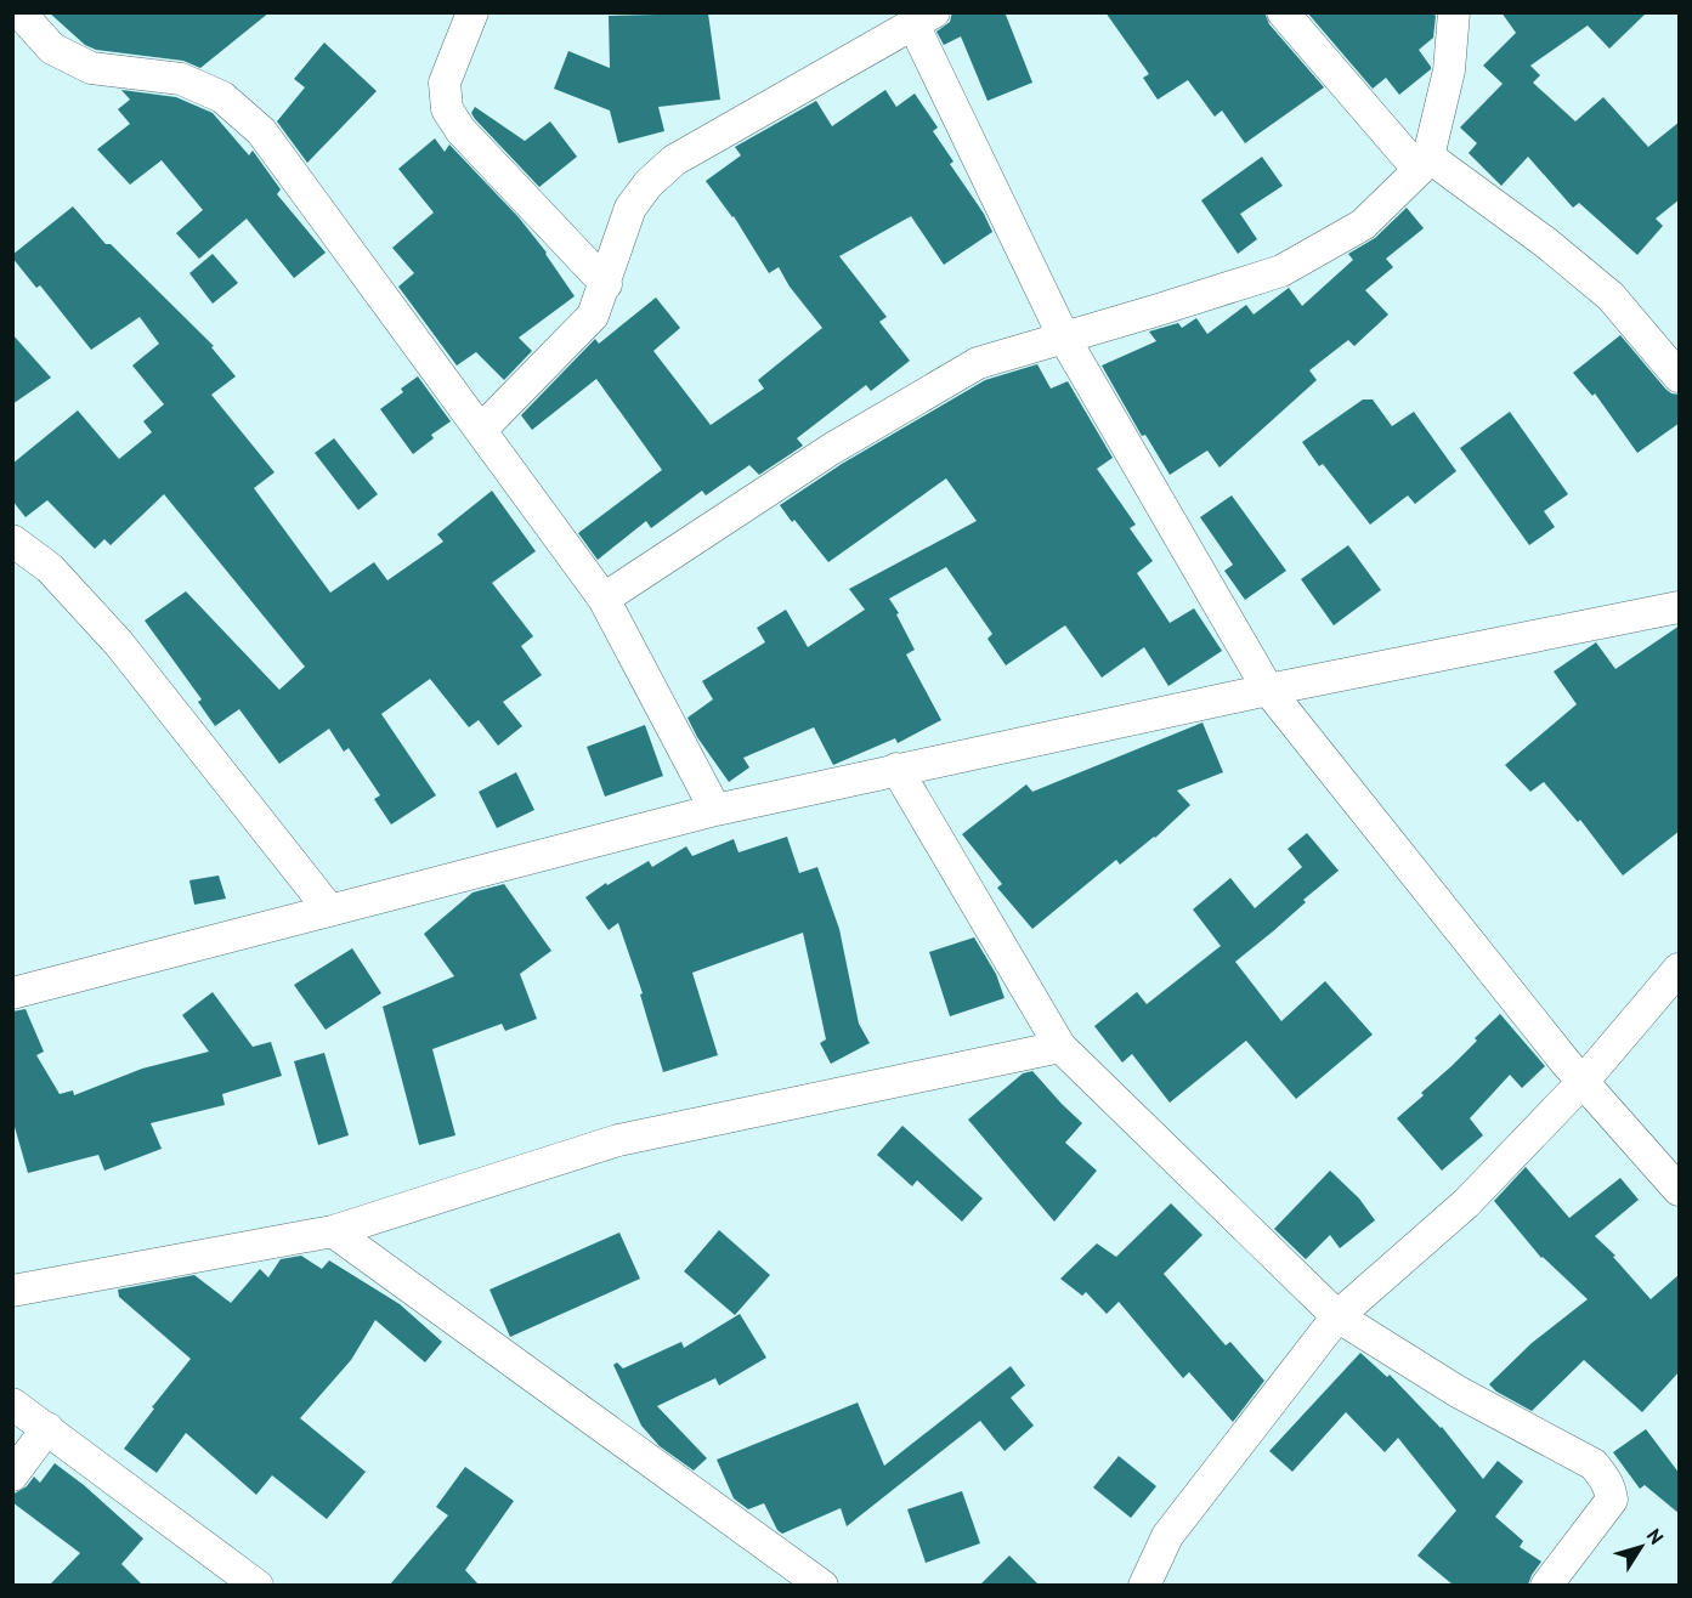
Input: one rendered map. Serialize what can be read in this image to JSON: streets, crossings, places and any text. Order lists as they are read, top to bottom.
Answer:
{
  "north": "top right"
}
